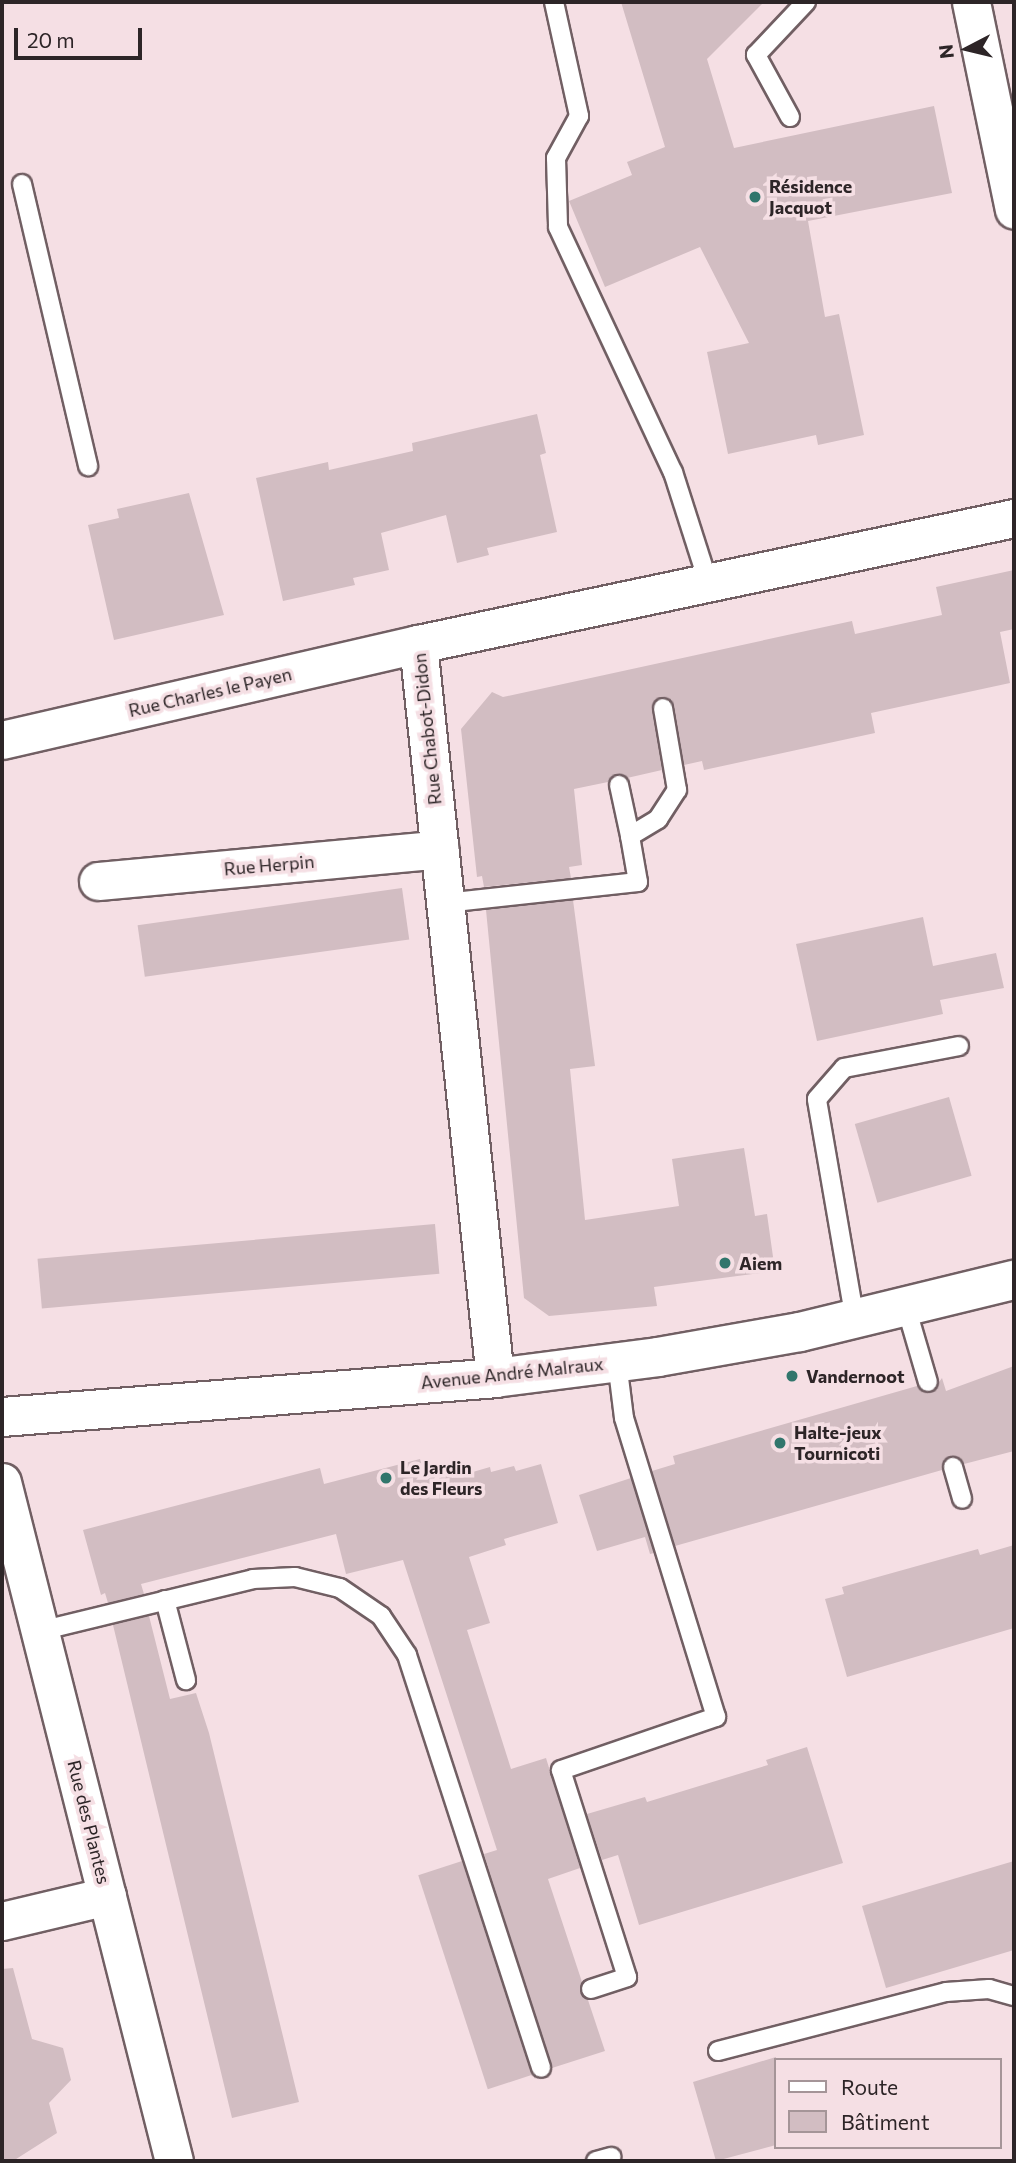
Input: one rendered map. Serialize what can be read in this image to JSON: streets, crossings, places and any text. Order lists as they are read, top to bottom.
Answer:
{
  "streets": {
    "main road": ["Avenue André Malraux"],
    "street": [
      "Rue Charles le Payen",
      "Rue Chabot-Didon",
      "Rue Herpin",
      "Rue des Plantes"
    ]
  },
  "crossings": [
    ["Rue Charles le Payen", "Rue Chabot-Didon"],
    ["Rue Chabot-Didon", "Rue Herpin"],
    ["Rue Chabot-Didon", "Avenue André Malraux"]
  ],
  "places": [
    "Résidence Jacquot",
    "Aiem",
    "Vandernoot",
    "Halte-jeux Tournicoti",
    "Le Jardin des Fleurs"
  ],
  "legend": ["Route", "Bâtiment"],
  "scale_bar": "20 m",
  "north": "left"
}
